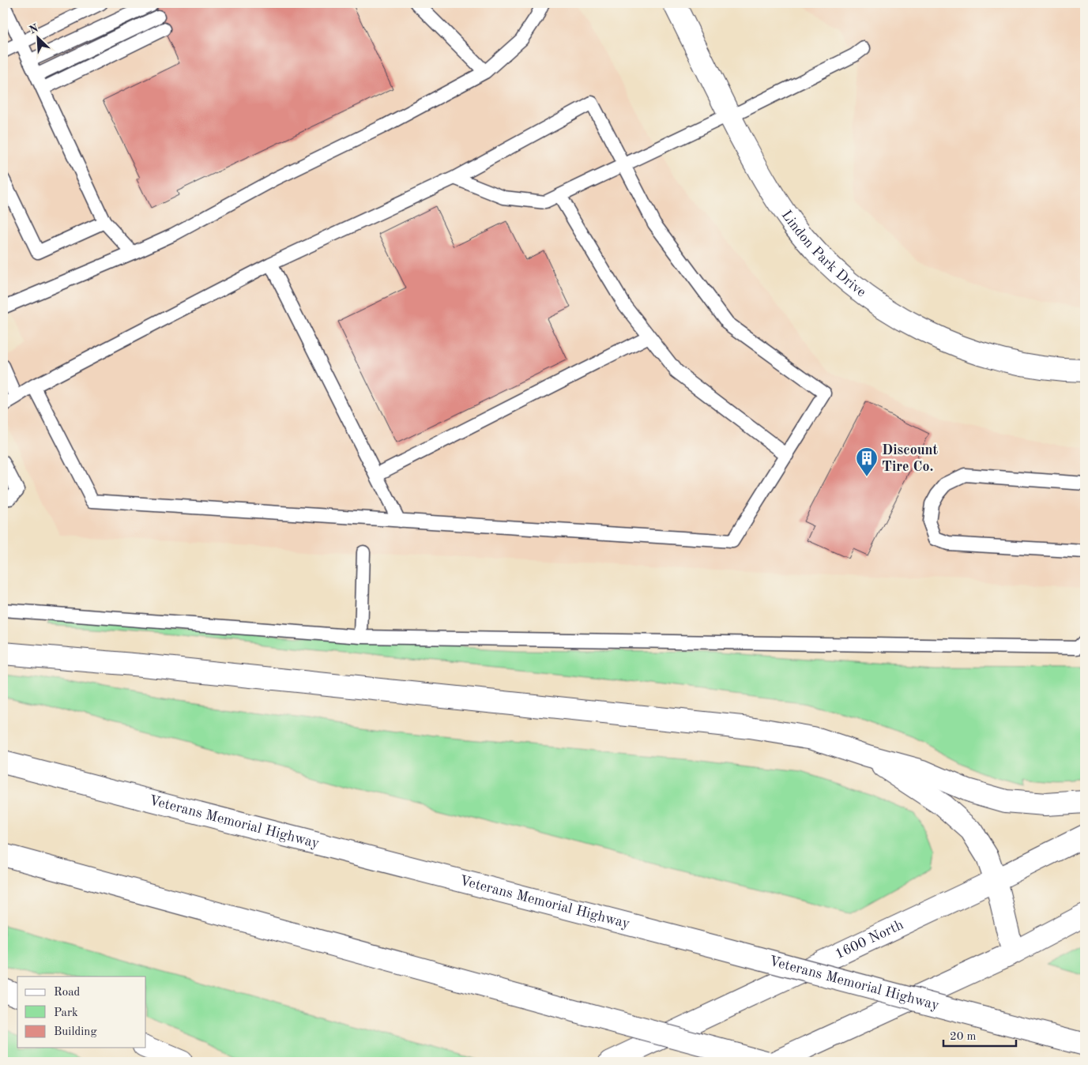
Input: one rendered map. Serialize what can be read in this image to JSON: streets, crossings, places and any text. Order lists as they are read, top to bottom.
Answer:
{
  "streets": {
    "main road": ["Lindon Park Drive", "Veterans Memorial Highway", "1600 North"]
  },
  "places": {
    "building": ["Discount Tire Co."]
  },
  "legend": ["Road", "Park", "Building"],
  "scale_bar": "20 m",
  "north": "top left"
}
